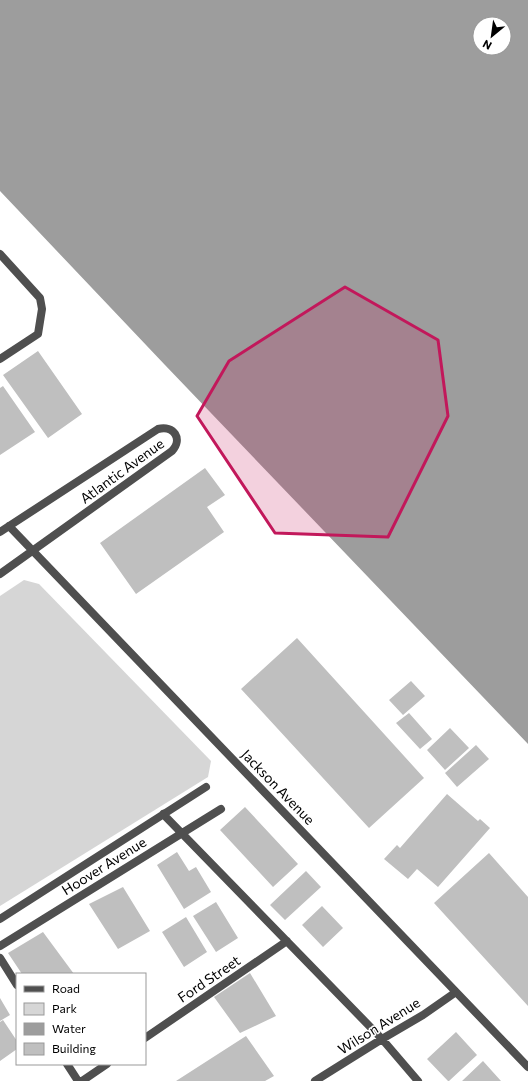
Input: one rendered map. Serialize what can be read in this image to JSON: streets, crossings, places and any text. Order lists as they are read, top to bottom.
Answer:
{
  "streets": {
    "street": [
      "Atlantic Avenue",
      "Jackson Avenue",
      "Hoover Avenue",
      "Ford Street",
      "Wilson Avenue"
    ]
  },
  "crossings": [
    ["Atlantic Avenue", "Jackson Avenue"],
    ["Jackson Avenue", "Wilson Avenue"]
  ],
  "legend": [
    "Road",
    "Park",
    "Water",
    "Building"
  ],
  "north": "bottom left"
}
